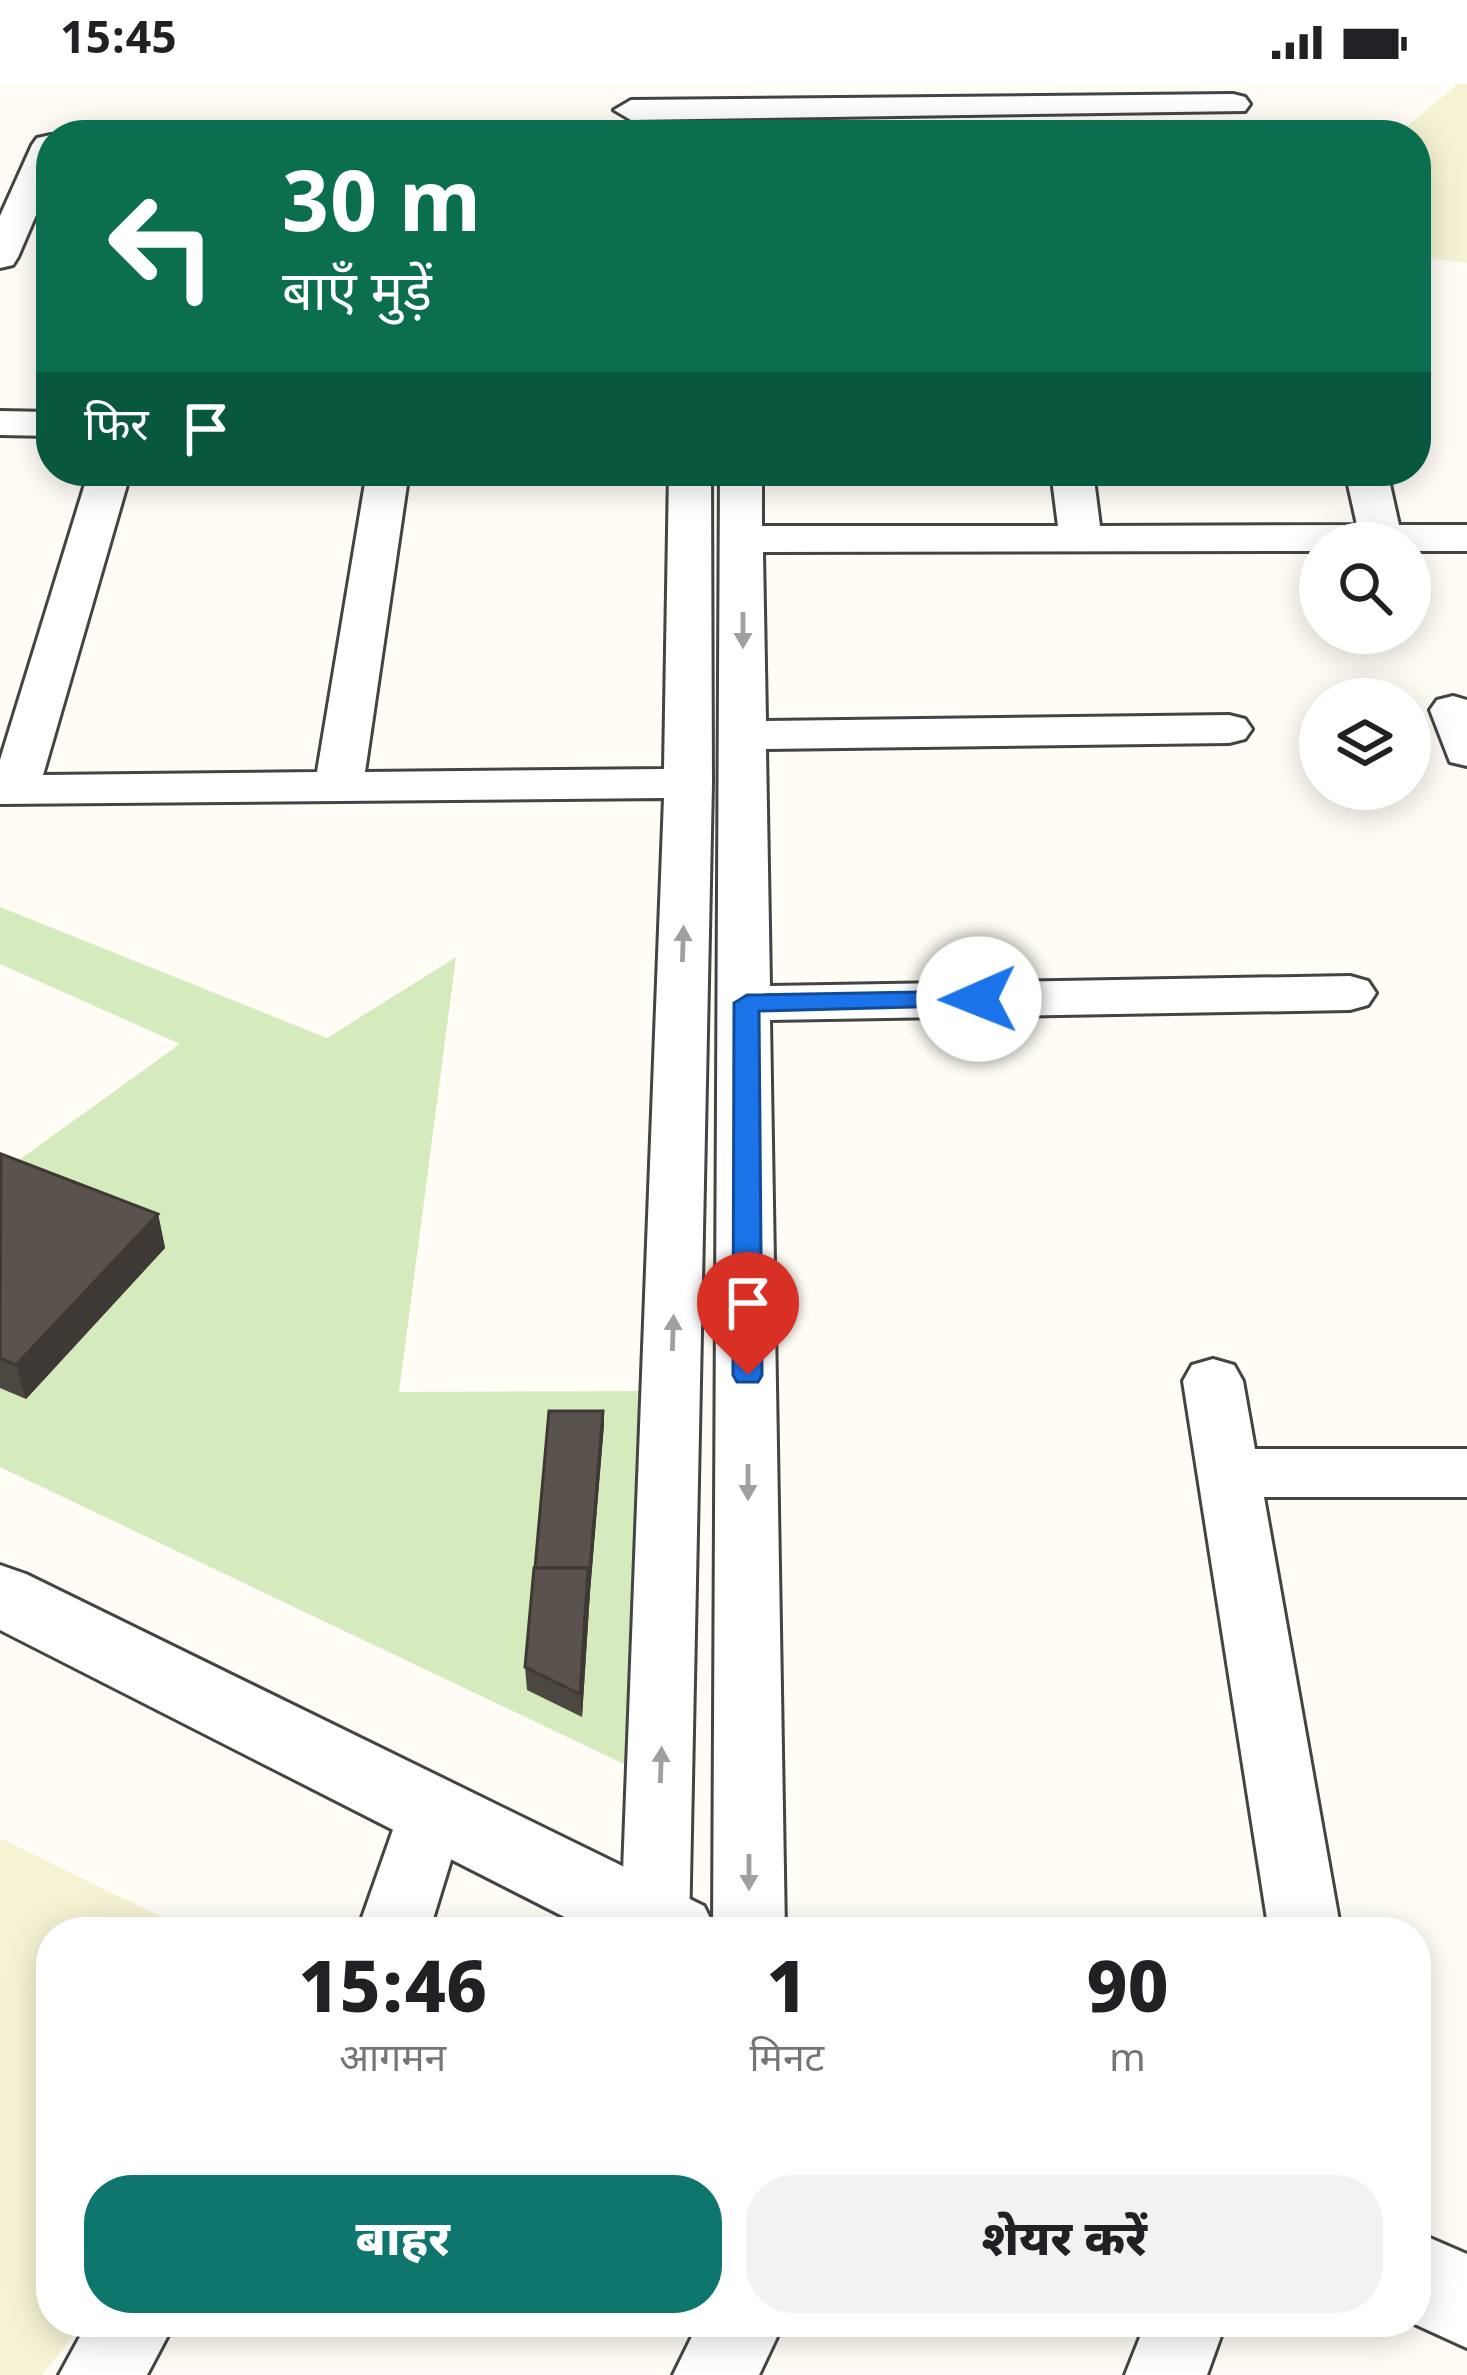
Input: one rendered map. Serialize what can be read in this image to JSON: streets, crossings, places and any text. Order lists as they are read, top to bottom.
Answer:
{
  "page": {
    "status": "15:45",
    "turn": ["30 m", "बाएँ मुड़ें"],
    "then": "फिर",
    "eta": [
      "15:46",
      "आगमन",
      "1",
      "मिनट",
      "90",
      "m"
    ],
    "buttons": ["बाहर", "शेयर करें"]
  }
}
